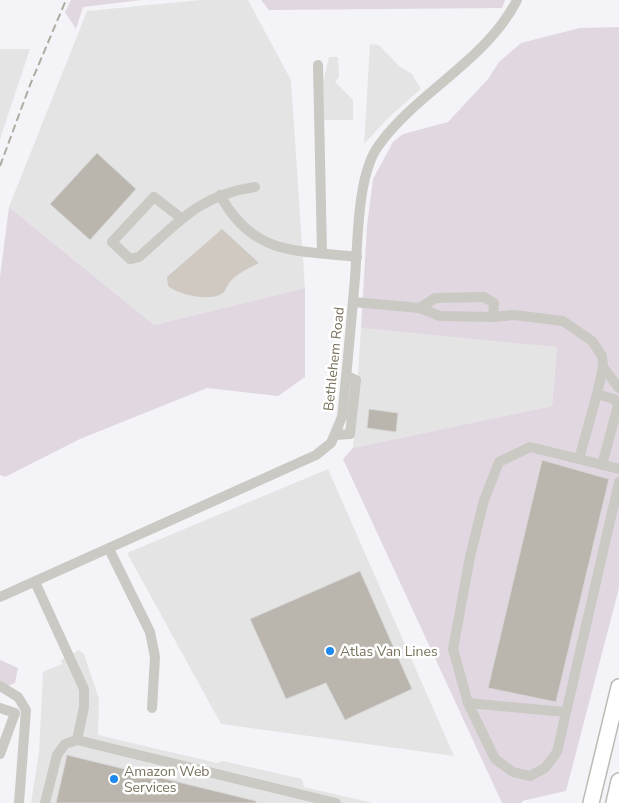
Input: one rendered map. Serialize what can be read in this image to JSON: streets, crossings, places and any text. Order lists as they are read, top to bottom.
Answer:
{
  "streets": {
    "street": ["Bethlehem Road"]
  },
  "places": ["Atlas Van Lines", "Amazon Web Services"]
}
